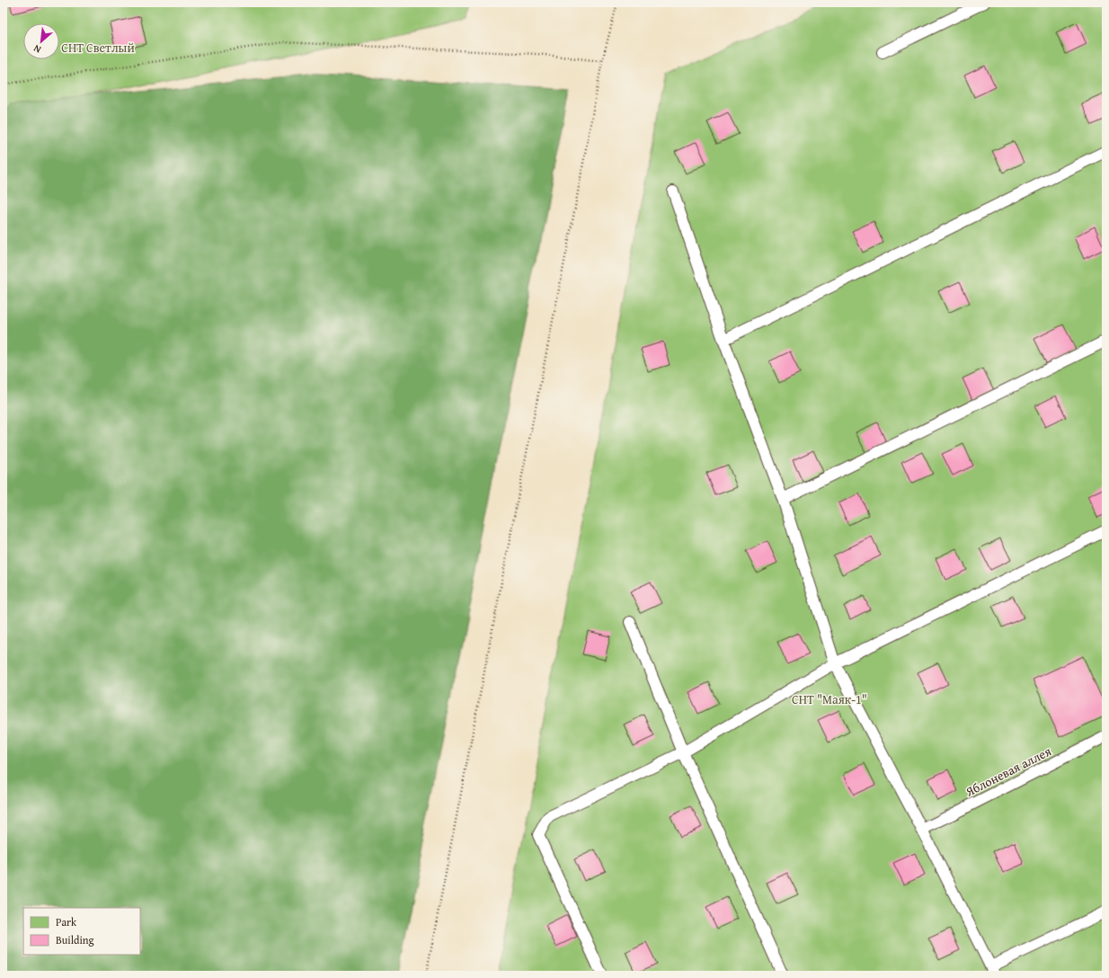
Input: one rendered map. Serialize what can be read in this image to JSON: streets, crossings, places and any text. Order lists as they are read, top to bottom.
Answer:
{
  "streets": {
    "lane": ["Яблоневая аллея"]
  },
  "parks": ["СНТ Светлый", "СНТ \"Маяк-1\""],
  "legend": ["Park", "Building"],
  "north": "bottom left"
}
